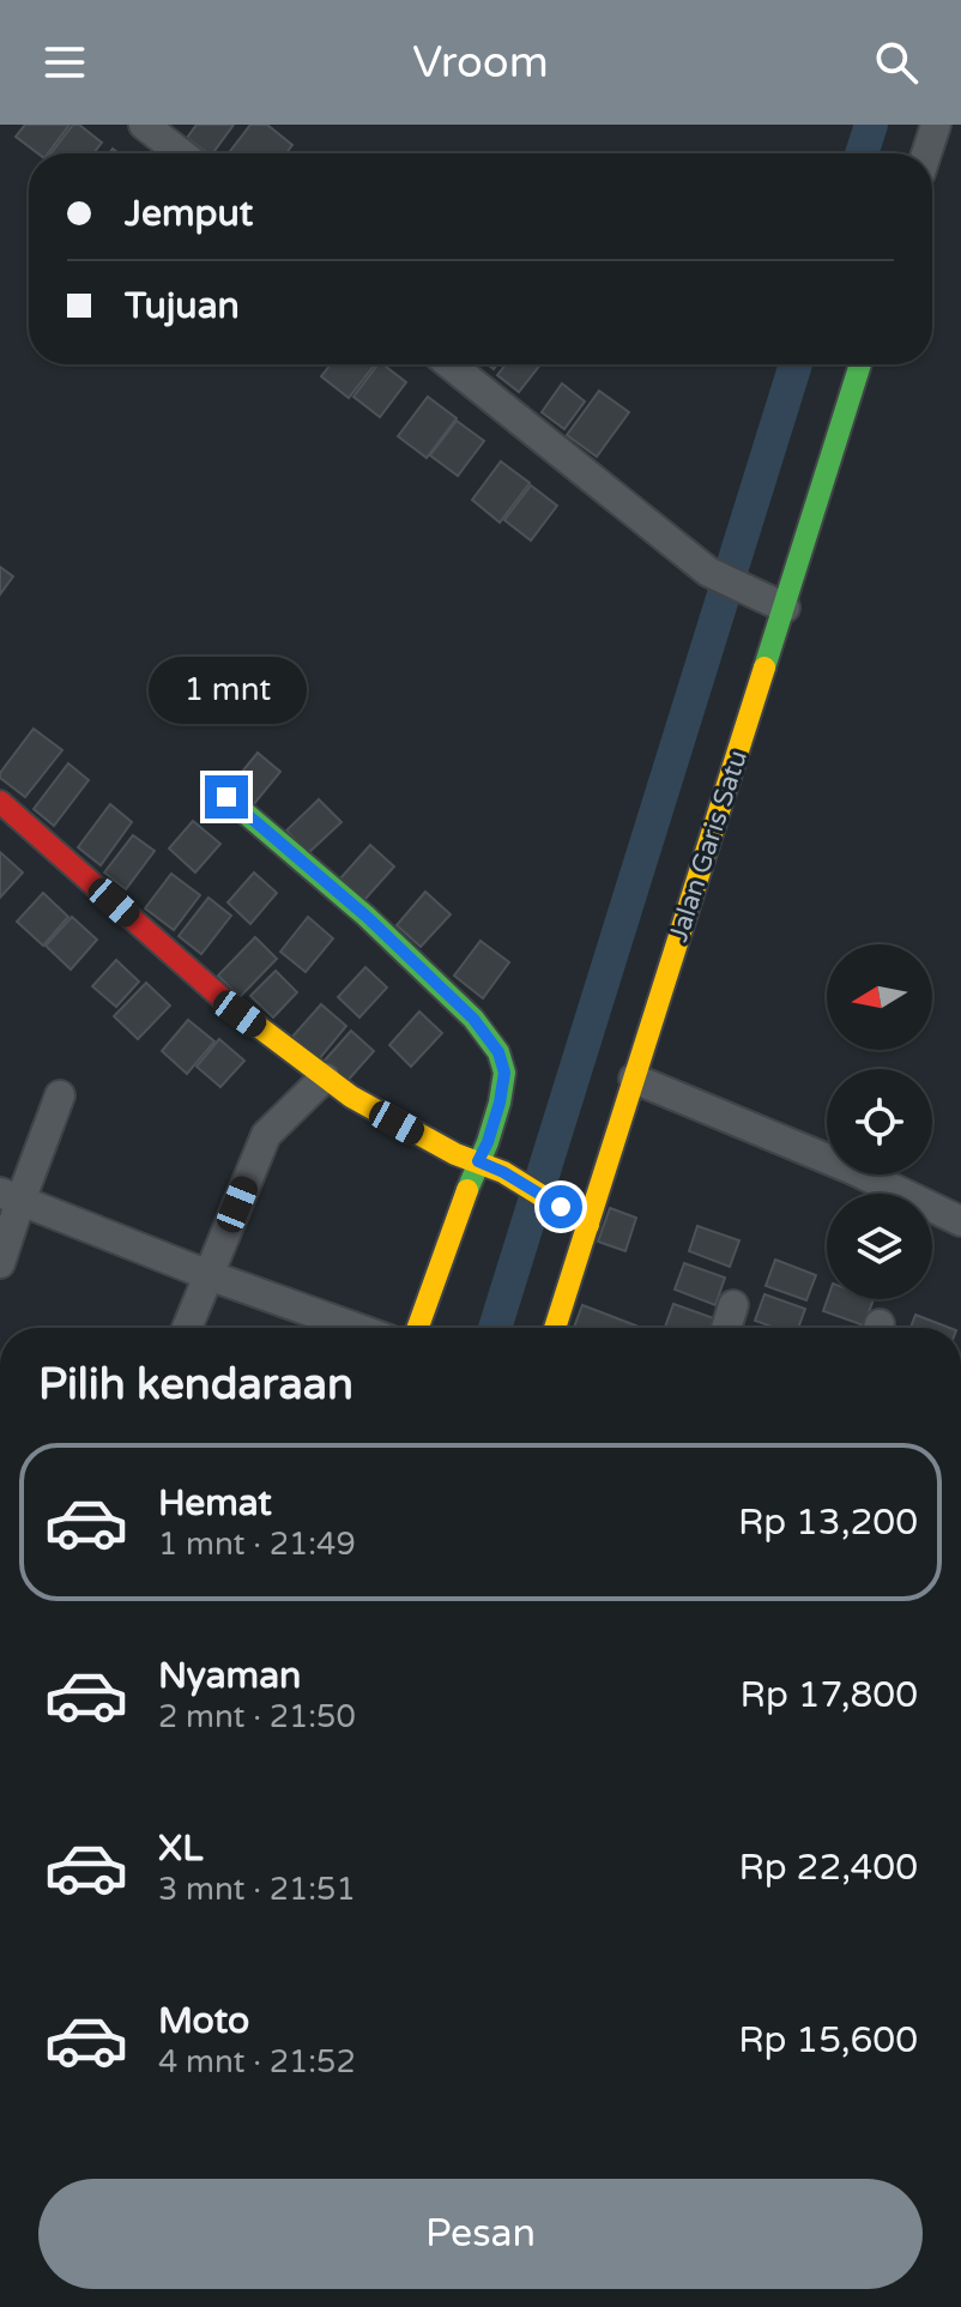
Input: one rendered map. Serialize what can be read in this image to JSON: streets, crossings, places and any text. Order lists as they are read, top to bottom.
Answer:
{
  "streets": {
    "street": ["Jalan Garis Satu"]
  },
  "north": "left",
  "page": {
    "header": "Vroom",
    "banner": ["Jemput", "Tujuan"],
    "bubble": "1 mnt",
    "heading": "Pilih kendaraan",
    "list": [
      {
        "name": "Hemat",
        "note": "1 mnt · 21:49",
        "value": "Rp 13,200"
      },
      {
        "name": "Nyaman",
        "note": "2 mnt · 21:50",
        "value": "Rp 17,800"
      },
      {
        "name": "XL",
        "note": "3 mnt · 21:51",
        "value": "Rp 22,400"
      },
      {
        "name": "Moto",
        "note": "4 mnt · 21:52",
        "value": "Rp 15,600"
      }
    ],
    "buttons": "Pesan"
  }
}
